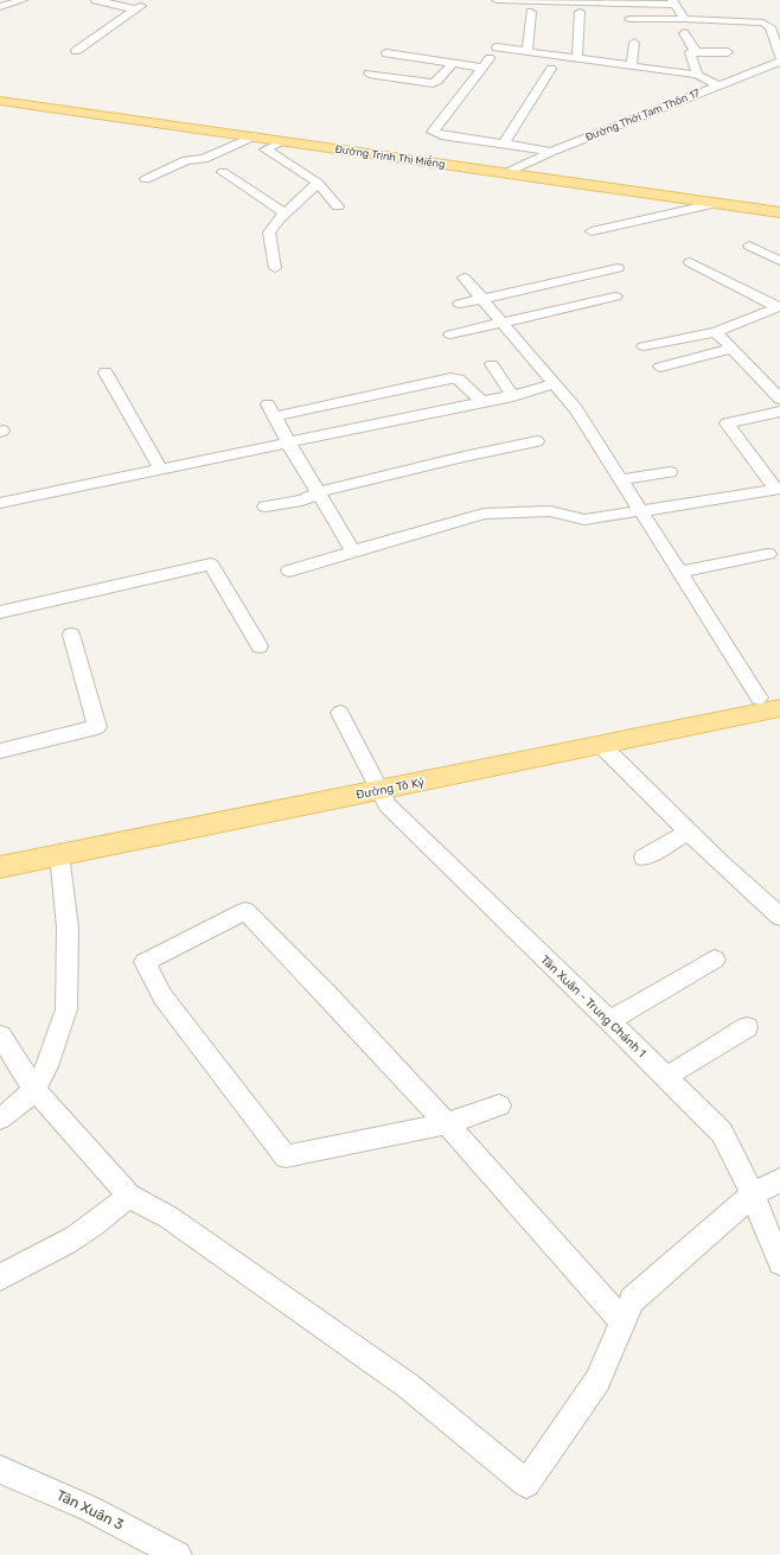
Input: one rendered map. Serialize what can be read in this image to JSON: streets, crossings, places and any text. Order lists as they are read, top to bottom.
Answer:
{
  "streets": {
    "main road": ["Đường Trịnh Thị Miếng", "Đường Tô Ký"],
    "street": ["Đường Thới Tam Thôn 17", "Tân Xuân - Trung Chánh 1", "Tân Xuân 3"]
  },
  "crossings": [
    ["Đường Thới Tam Thôn 17", "Đường Trịnh Thị Miếng"],
    ["Đường Tô Ký", "Tân Xuân - Trung Chánh 1"]
  ]
}
